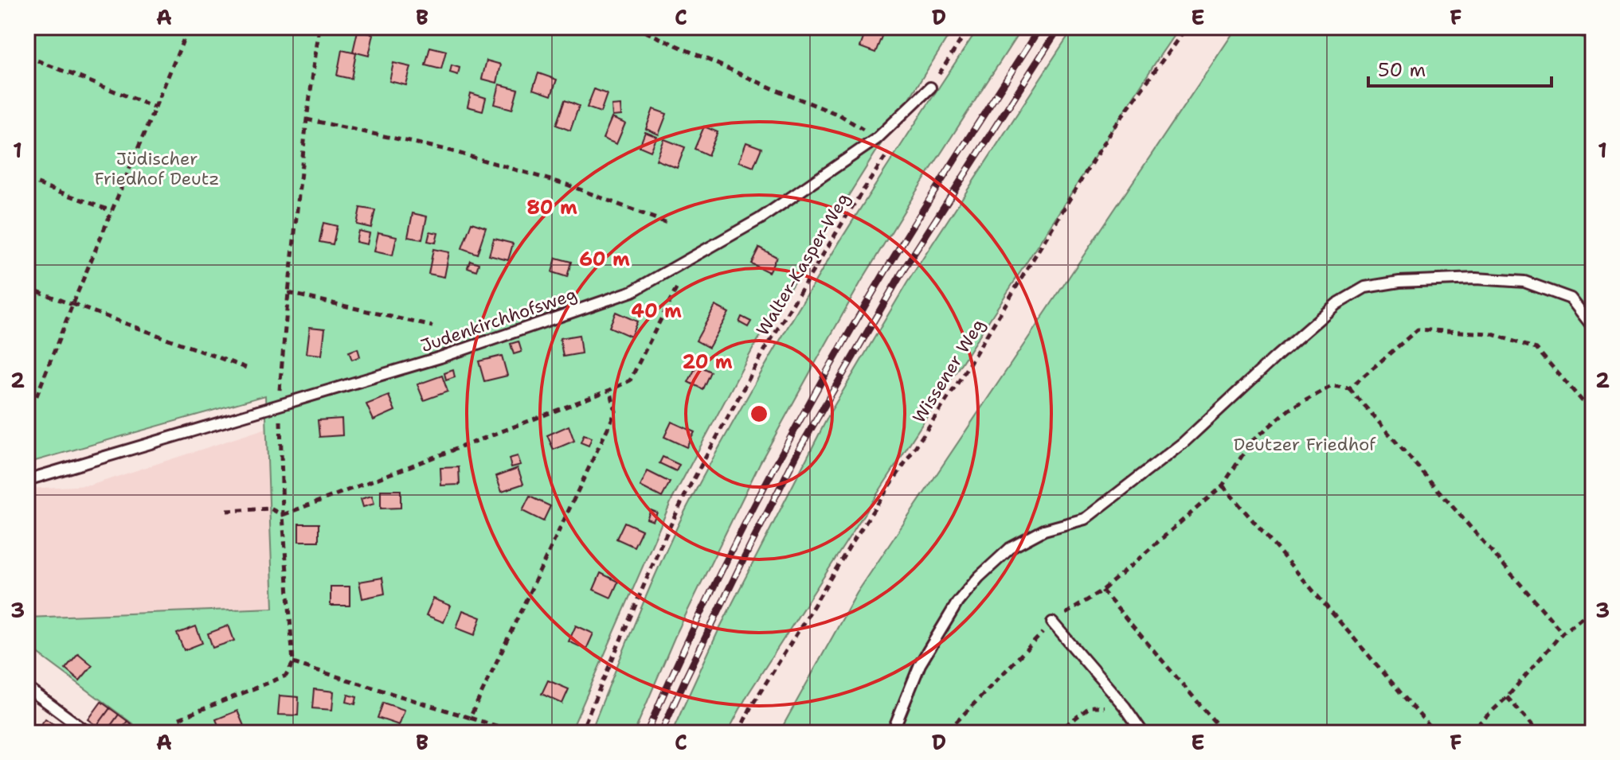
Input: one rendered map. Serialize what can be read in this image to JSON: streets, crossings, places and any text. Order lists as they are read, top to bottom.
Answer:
{
  "streets": {
    "lane": ["Judenkirchhofsweg"],
    "path": ["Walter-Kasper-Weg", "Wissener Weg"]
  },
  "parks": ["Jüdischer Friedhof Deutz", "Deutzer Friedhof"],
  "scale_bar": "50 m",
  "grid": {
    "columns": [
      "A",
      "B",
      "C",
      "D",
      "E",
      "F"
    ],
    "rows": ["1", "2", "3"]
  },
  "rings": [
    "80 m",
    "60 m",
    "40 m",
    "20 m"
  ]
}
